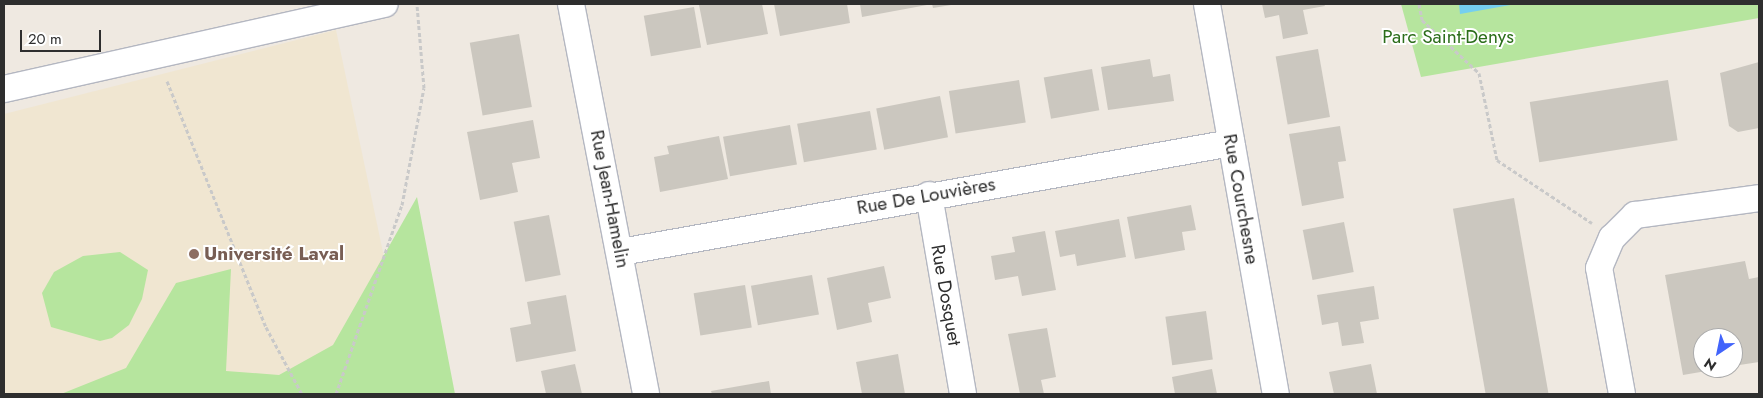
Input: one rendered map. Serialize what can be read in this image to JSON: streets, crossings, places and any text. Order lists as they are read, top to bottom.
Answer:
{
  "streets": {
    "street": [
      "Rue De Louvières",
      "Rue Jean-Hamelin",
      "Rue Courchesne",
      "Rue Dosquet"
    ]
  },
  "crossings": [
    ["Rue De Louvières", "Rue Jean-Hamelin"],
    ["Rue De Louvières", "Rue Courchesne"],
    ["Rue De Louvières", "Rue Dosquet"]
  ],
  "parks": ["Parc Saint-Denys"],
  "places": ["Université Laval"],
  "scale_bar": "20 m",
  "north": "bottom left"
}
